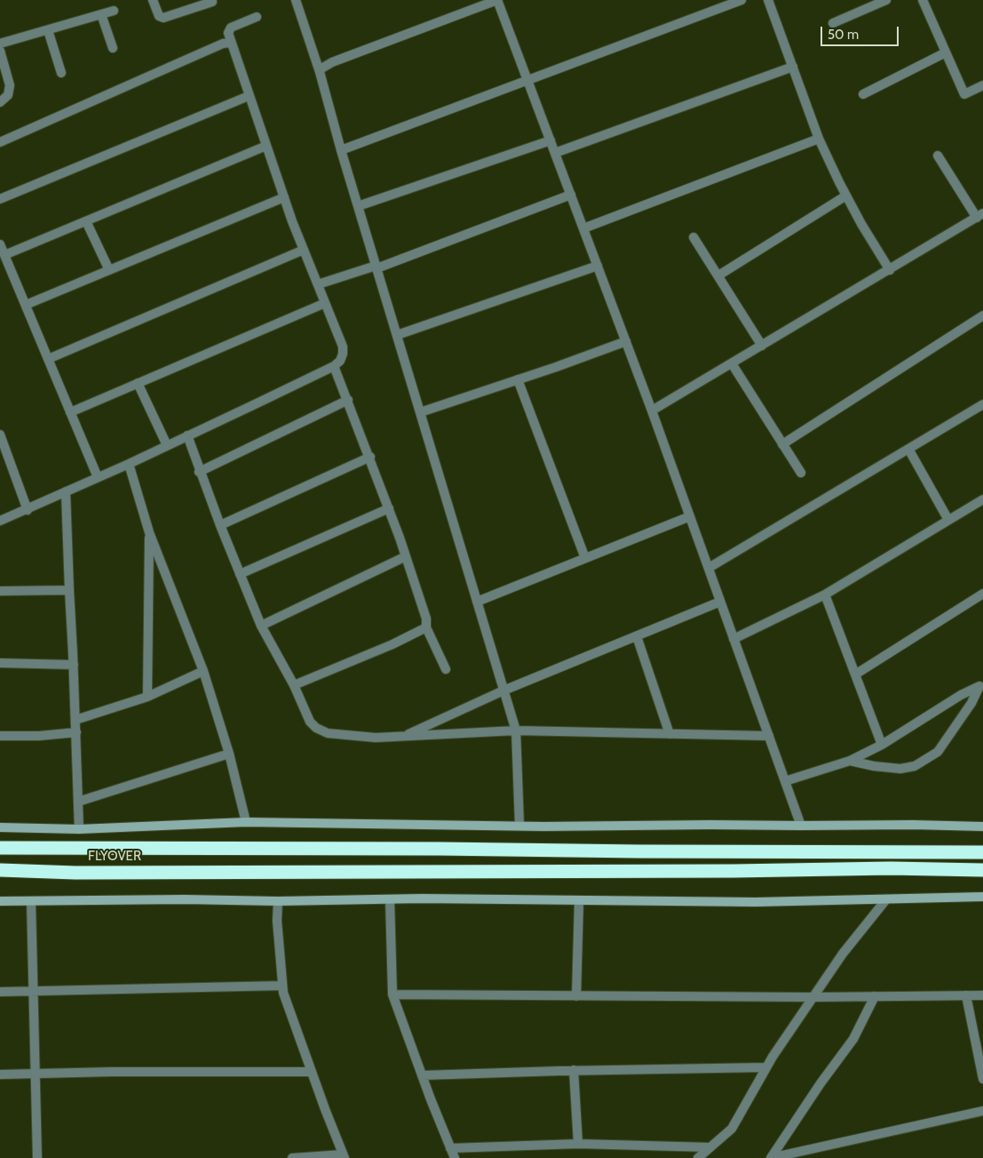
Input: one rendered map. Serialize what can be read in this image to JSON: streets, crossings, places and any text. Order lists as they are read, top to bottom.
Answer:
{
  "streets": {
    "highway": ["FLYOVER"]
  },
  "scale_bar": "50 m"
}
